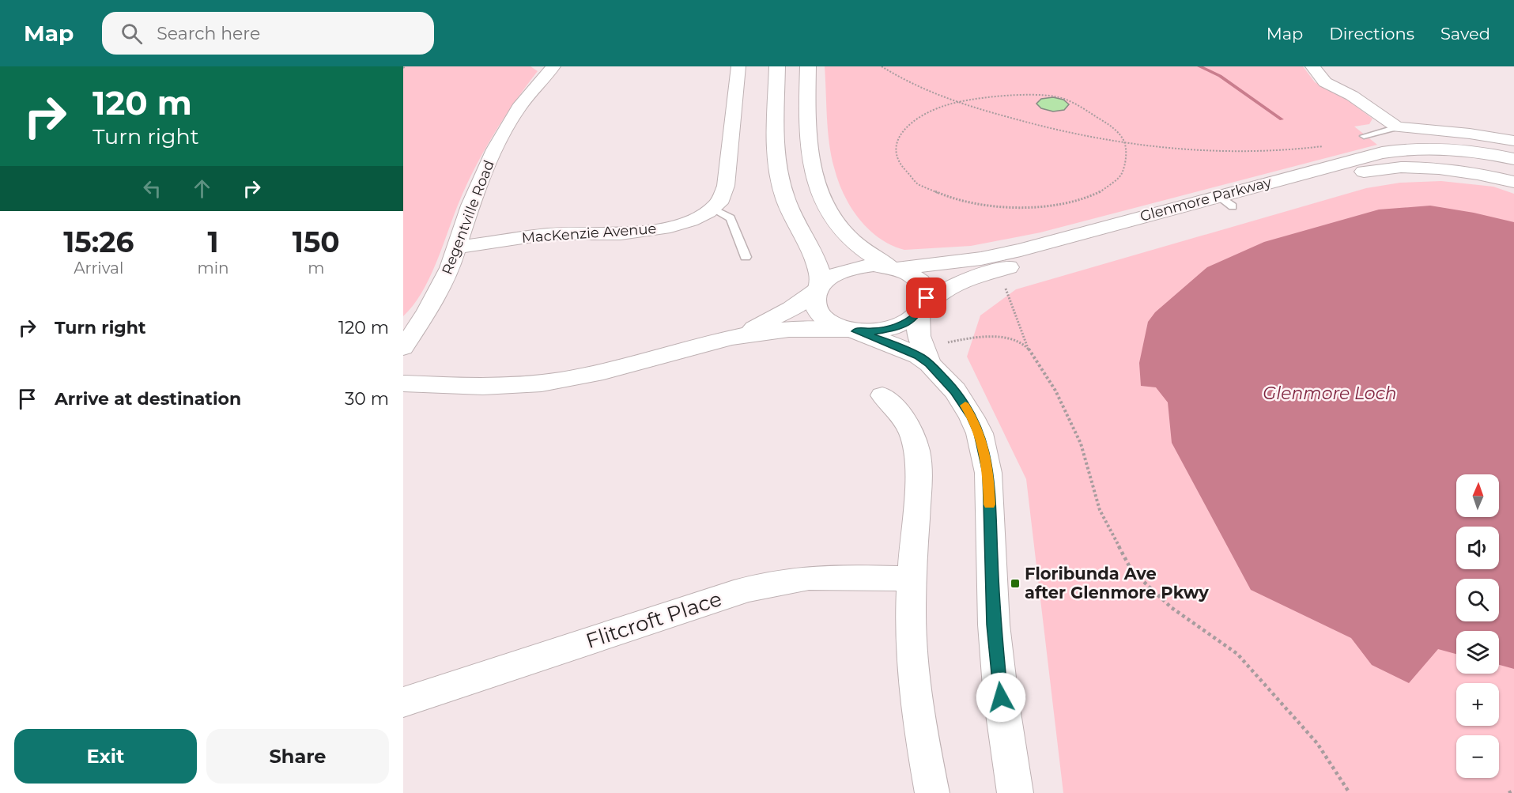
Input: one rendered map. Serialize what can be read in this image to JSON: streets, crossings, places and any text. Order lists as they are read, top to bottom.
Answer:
{
  "streets": {
    "main road": ["Glenmore Parkway"],
    "street": ["Regentville Road", "MacKenzie Avenue", "Flitcroft Place"]
  },
  "crossings": [
    ["Regentville Road", "MacKenzie Avenue"]
  ],
  "water": ["Glenmore Loch"],
  "places": {
    "transit": ["Floribunda Ave after Glenmore Pkwy"]
  },
  "north": "top",
  "page": {
    "header": "Map",
    "search": "Search here",
    "nav": ["Map", "Directions", "Saved"],
    "turn": ["120 m", "Turn right"],
    "eta": [
      "15:26",
      "Arrival",
      "1",
      "min",
      "150",
      "m"
    ],
    "list": [
      {
        "name": "Turn right",
        "value": "120 m"
      },
      {
        "name": "Arrive at destination",
        "value": "30 m"
      }
    ],
    "map_buttons": ["+", "−"],
    "buttons": ["Exit", "Share"]
  }
}
